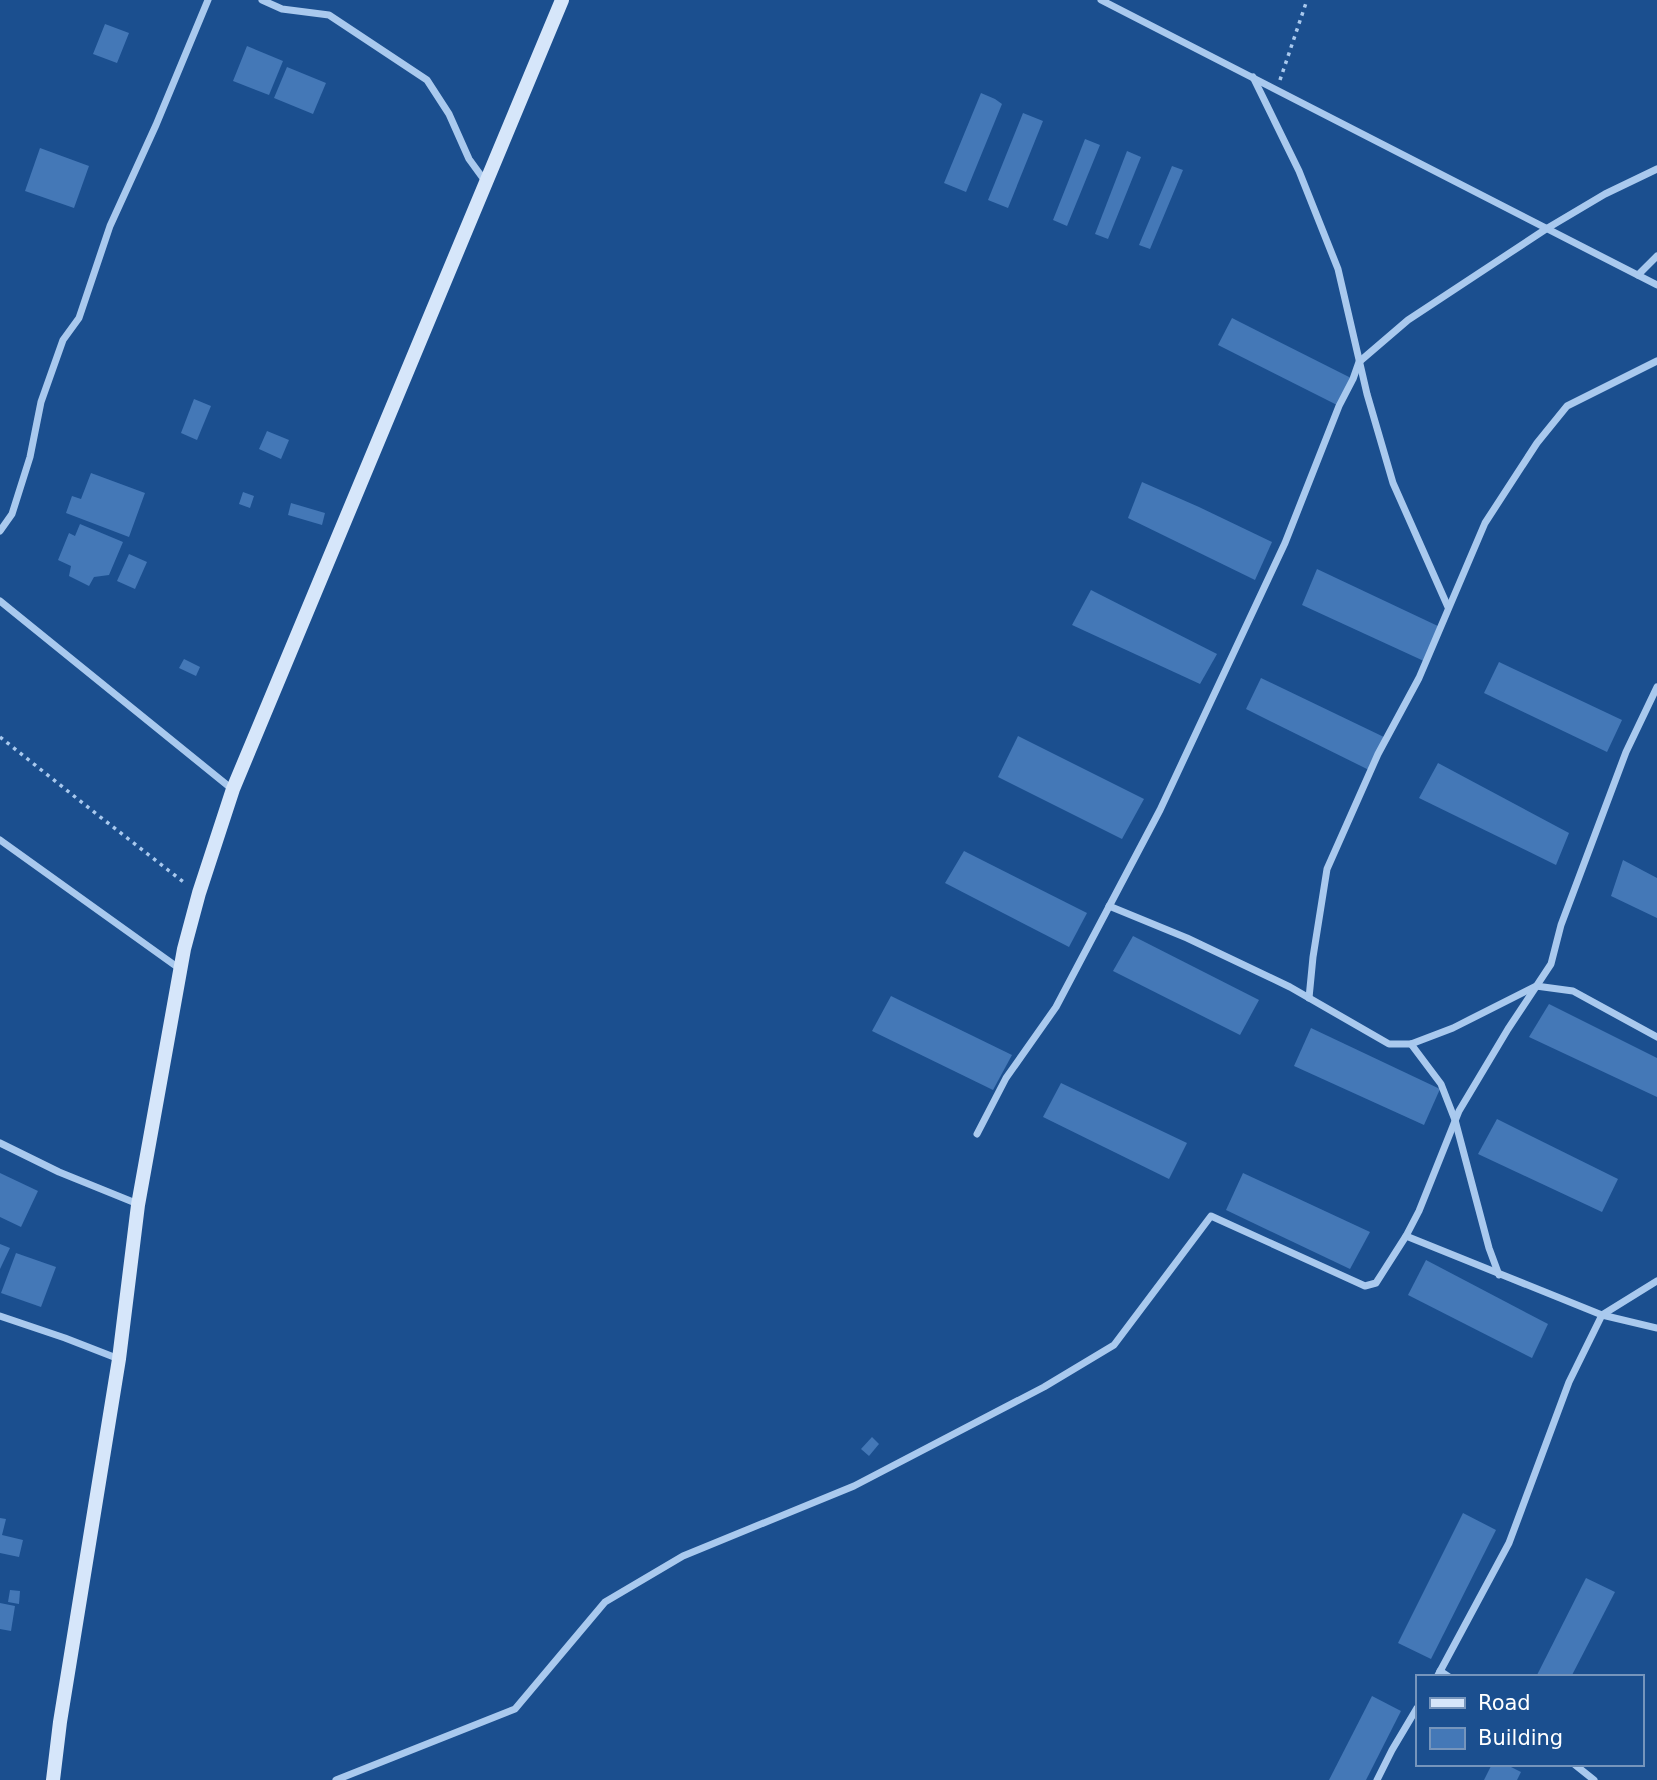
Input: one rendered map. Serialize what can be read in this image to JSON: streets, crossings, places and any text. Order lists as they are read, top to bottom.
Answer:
{
  "legend": ["Road", "Building"]
}
